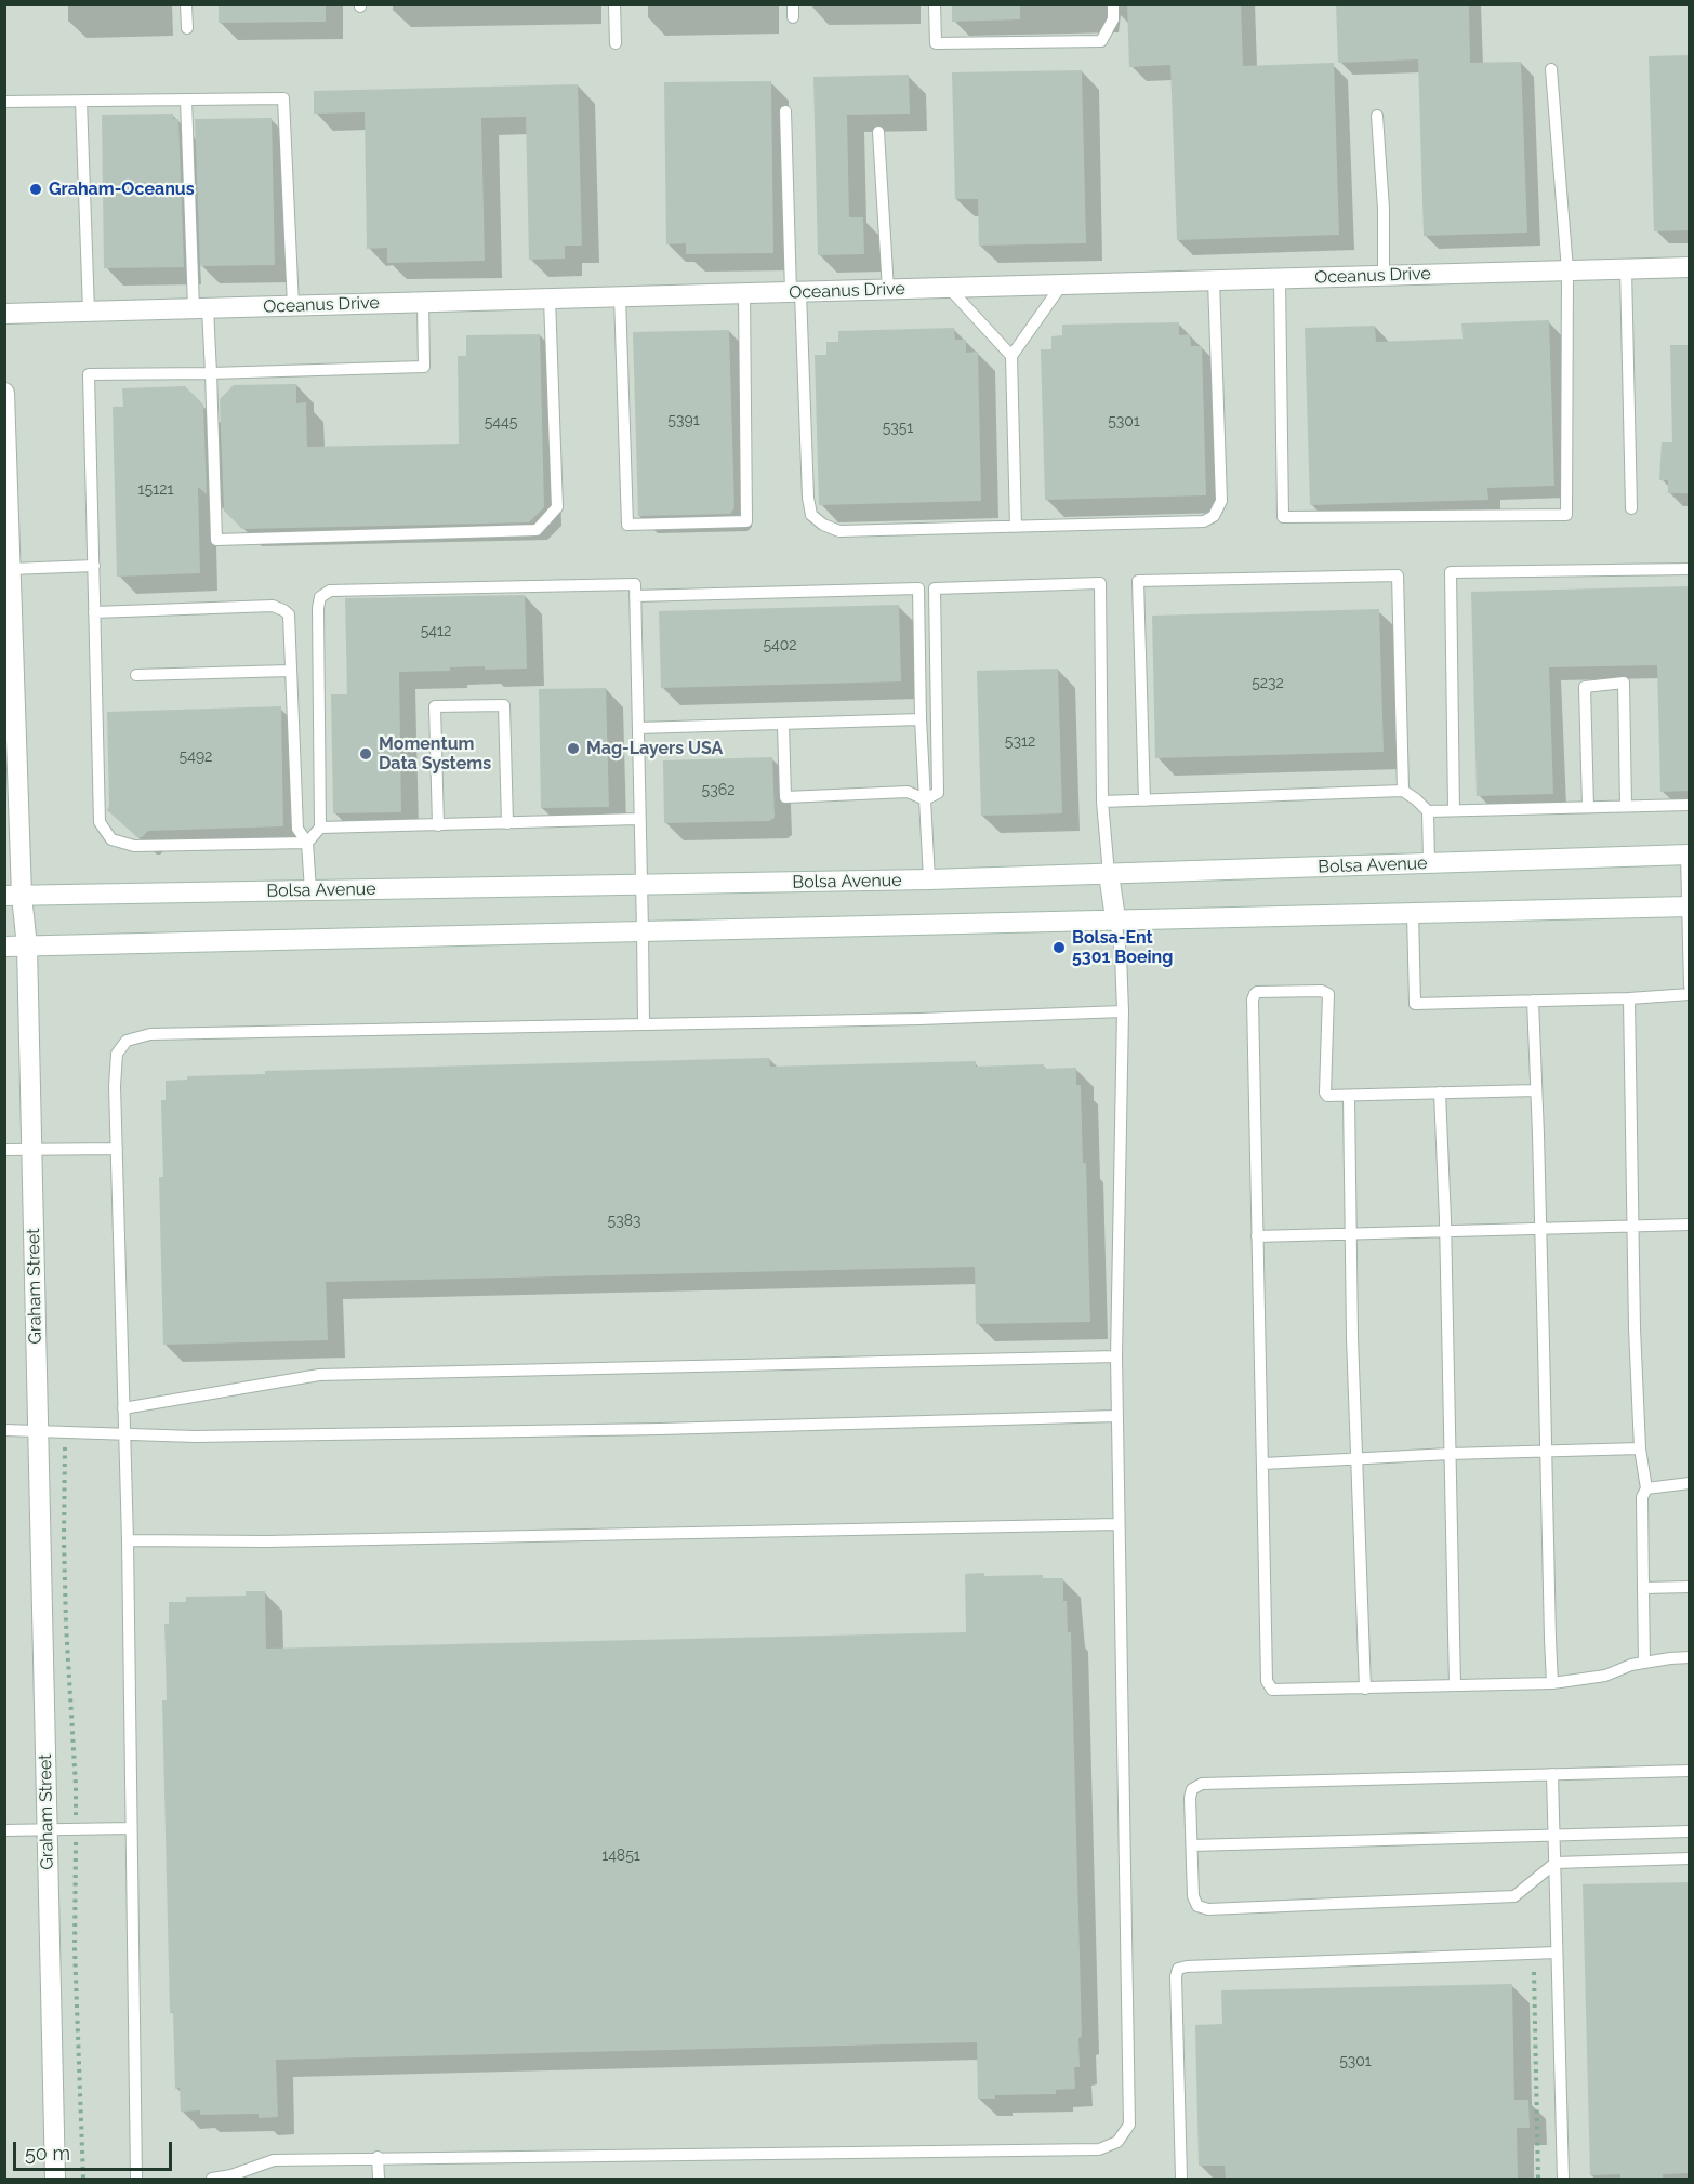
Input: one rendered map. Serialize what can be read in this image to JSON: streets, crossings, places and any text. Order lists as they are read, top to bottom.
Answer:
{
  "streets": {
    "street": ["Oceanus Drive", "Bolsa Avenue", "Graham Street"]
  },
  "crossings": [
    ["Bolsa Avenue", "Graham Street"]
  ],
  "places": [
    "Graham-Oceanus",
    "Mag-Layers USA",
    "Momentum Data Systems",
    "Bolsa-Ent 5301 Boeing"
  ],
  "house_numbers": [
    "5391",
    "5301",
    "5445",
    "5351",
    "15121",
    "5412",
    "5402",
    "5232",
    "5312",
    "5492",
    "5362",
    "5383",
    "14851",
    "5301"
  ],
  "scale_bar": "50 m"
}
